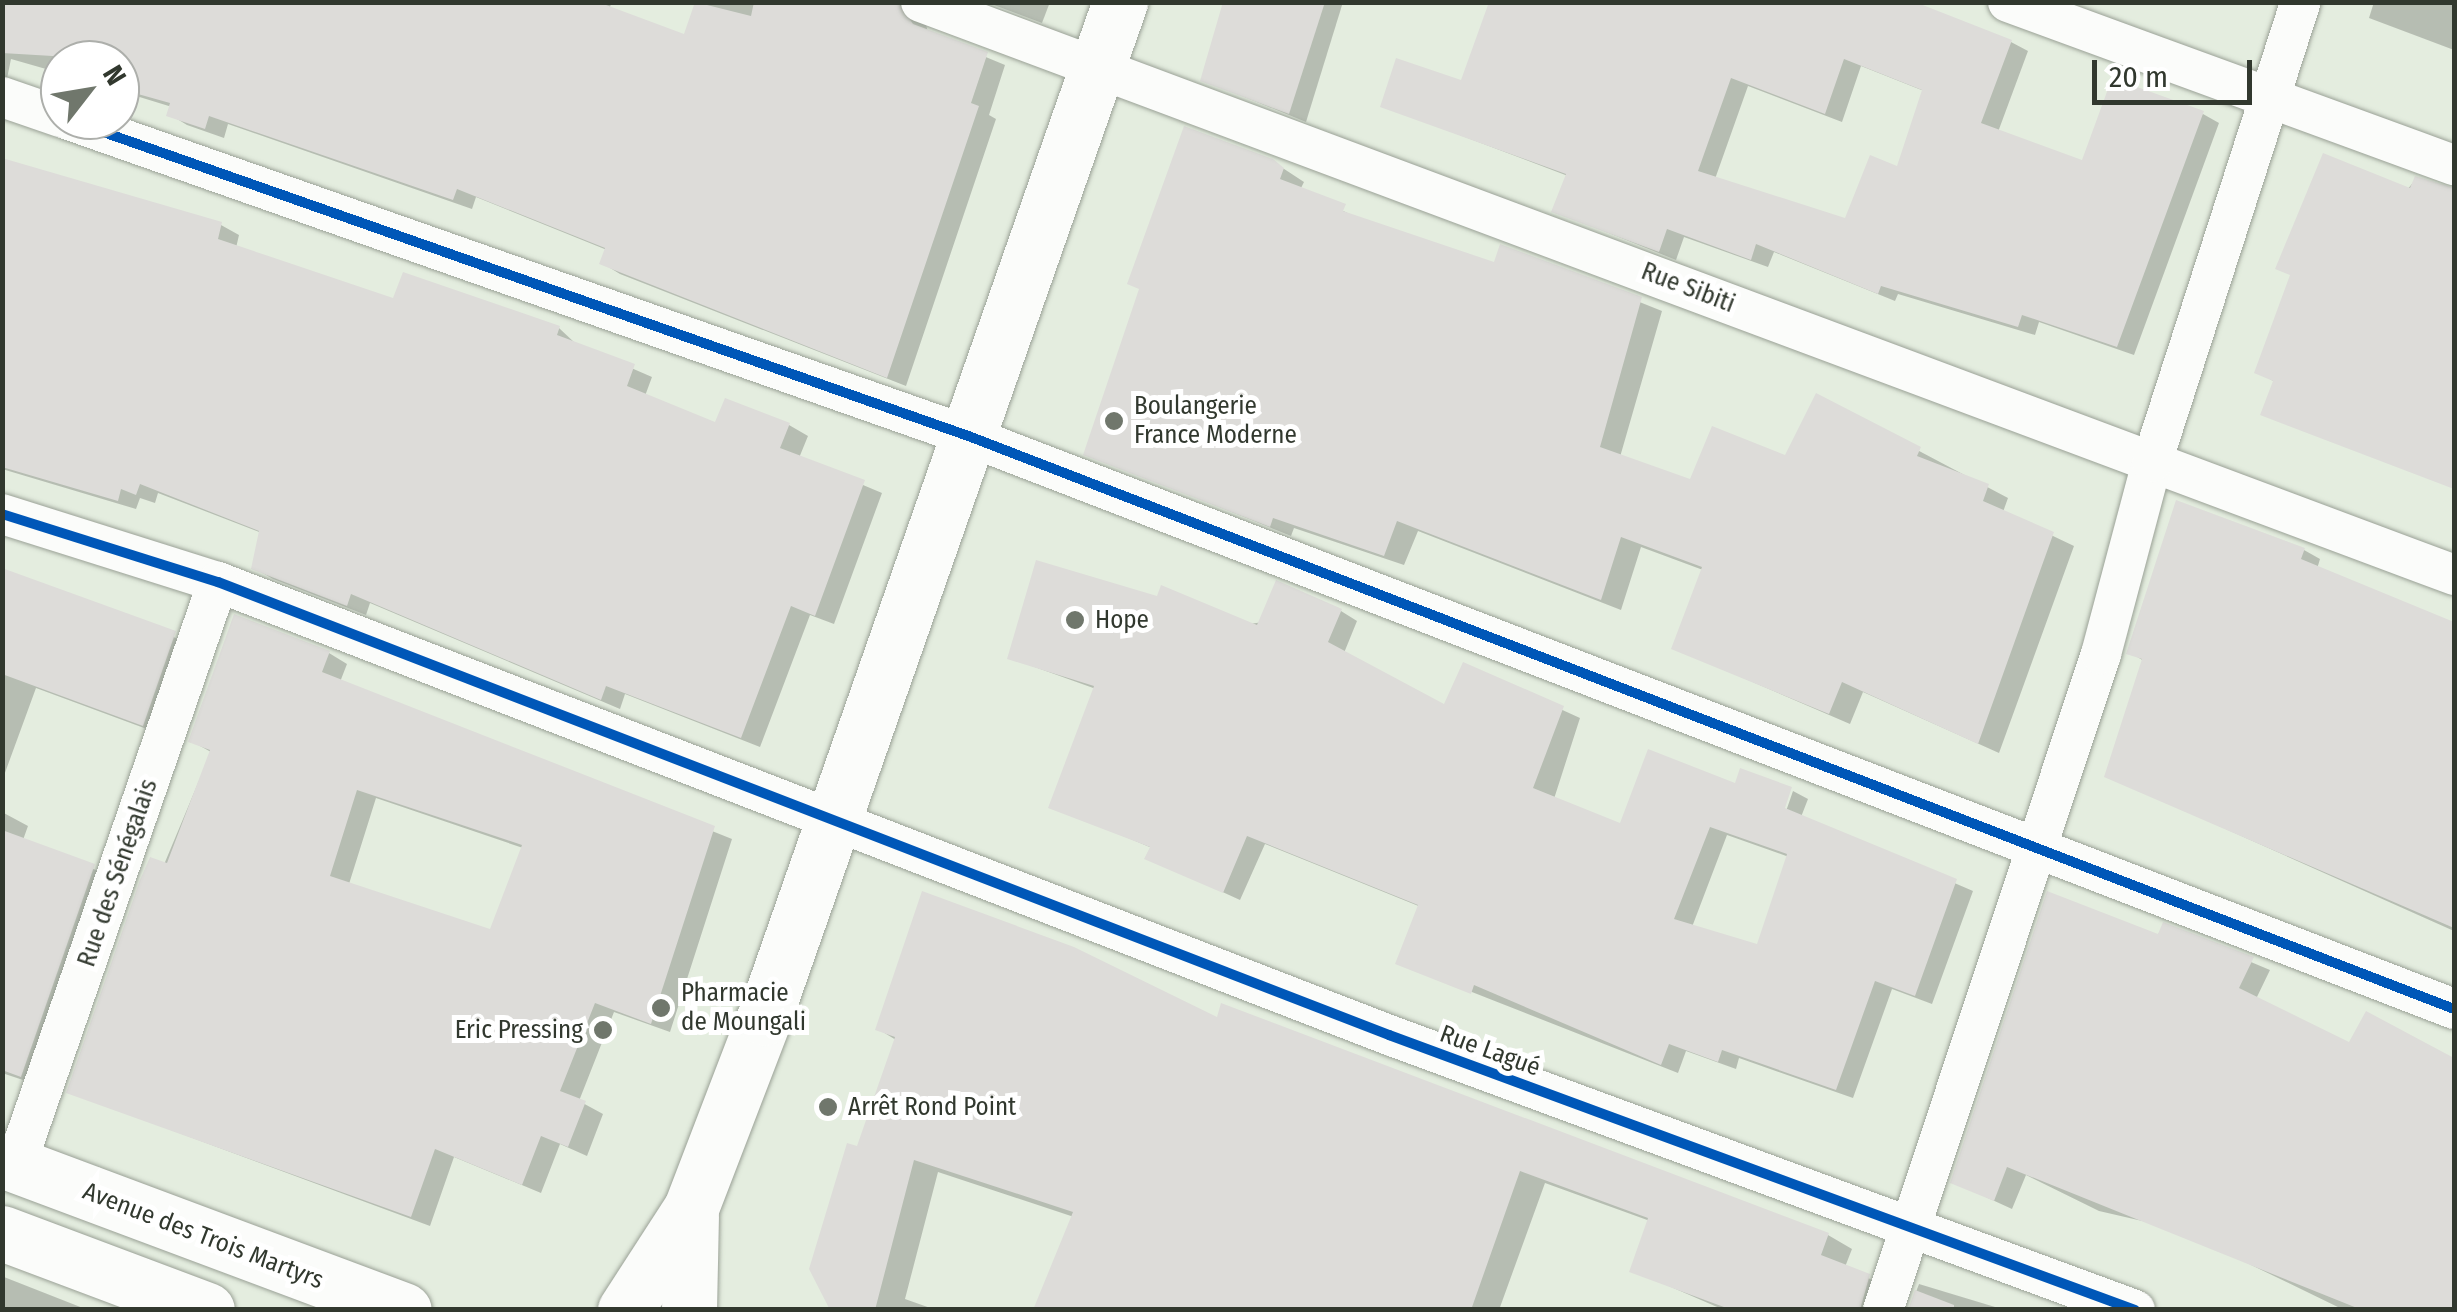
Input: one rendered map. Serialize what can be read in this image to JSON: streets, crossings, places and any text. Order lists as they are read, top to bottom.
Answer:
{
  "streets": {
    "main road": ["Avenue des Trois Martyrs"],
    "street": ["Rue Sibiti", "Rue des Sénégalais", "Rue Lagué"]
  },
  "crossings": [
    ["Rue des Sénégalais", "Rue Lagué"],
    ["Rue des Sénégalais", "Avenue des Trois Martyrs"]
  ],
  "places": [
    "Boulangerie France Moderne",
    "Hope",
    "Pharmacie de Moungali",
    "Eric Pressing",
    "Arrêt Rond Point"
  ],
  "scale_bar": "20 m",
  "north": "top right"
}
